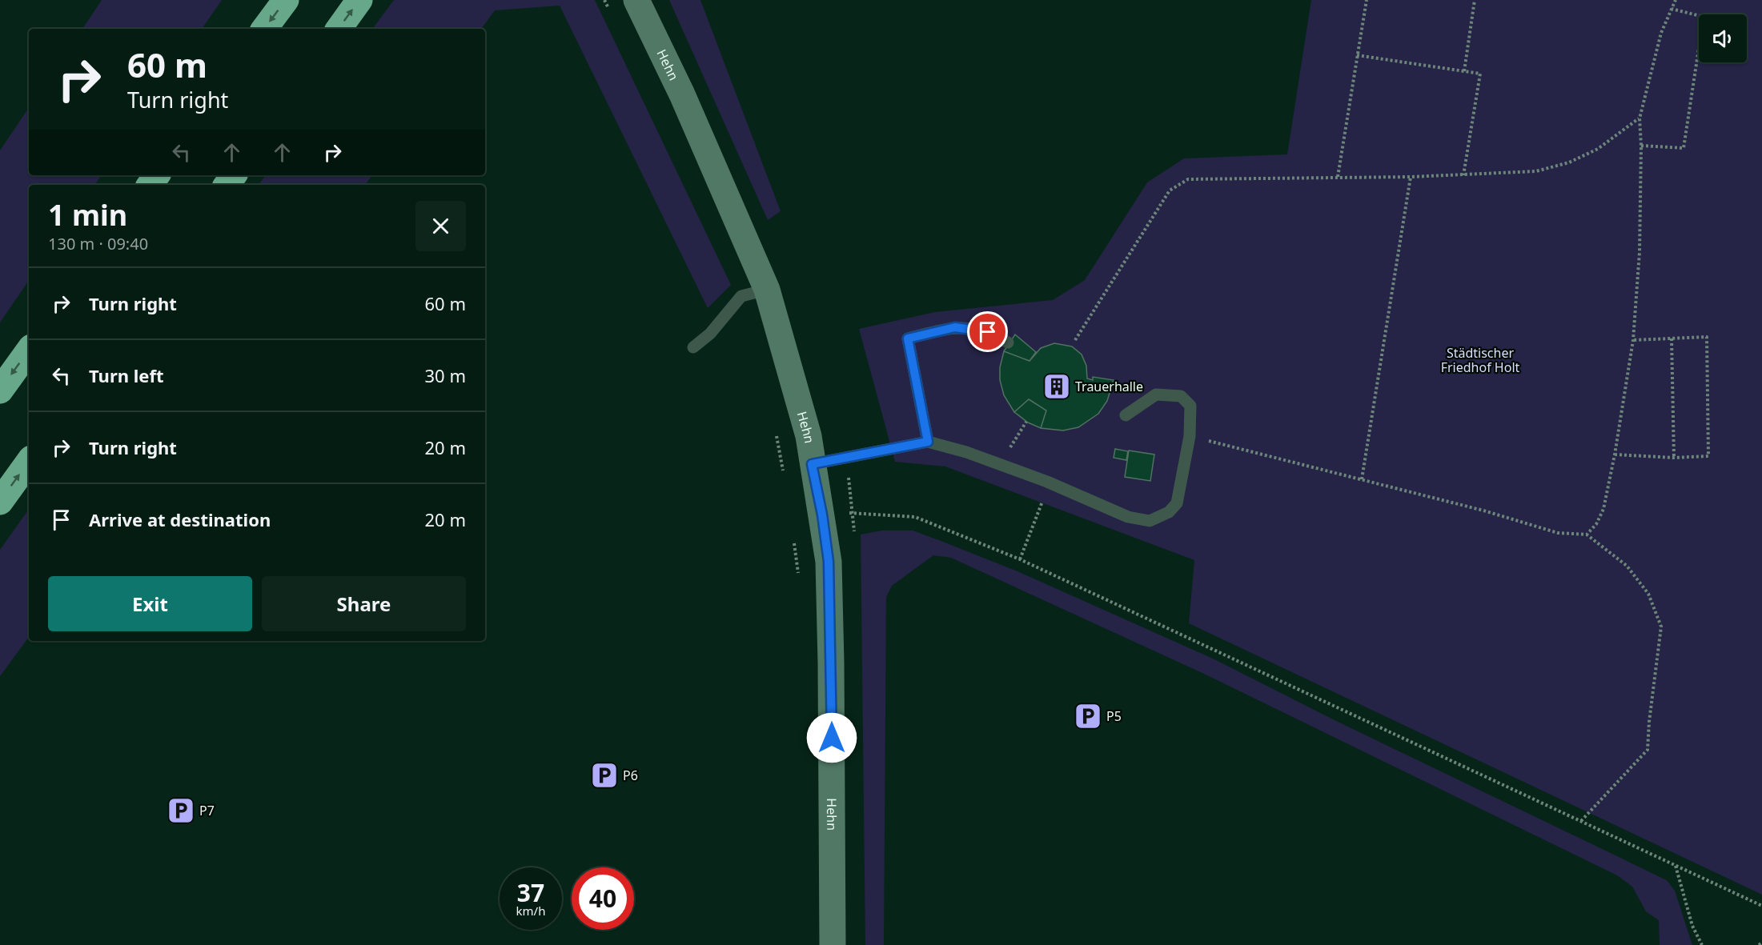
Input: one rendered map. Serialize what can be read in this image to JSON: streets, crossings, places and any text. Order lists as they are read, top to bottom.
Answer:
{
  "streets": {
    "street": ["Hehn"]
  },
  "parks": ["Städtischer Friedhof Holt"],
  "places": {
    "building": ["Trauerhalle"],
    "parking": ["P5", "P6", "P7"]
  },
  "page": {
    "turn": ["60 m", "Turn right"],
    "heading": ["1 min", "130 m · 09:40"],
    "list": [
      {
        "name": "Turn right",
        "value": "60 m"
      },
      {
        "name": "Turn left",
        "value": "30 m"
      },
      {
        "name": "Turn right",
        "value": "20 m"
      },
      {
        "name": "Arrive at destination",
        "value": "20 m"
      }
    ],
    "buttons": ["Exit", "Share"],
    "speed": "37 km/h",
    "limit": "40"
  }
}
